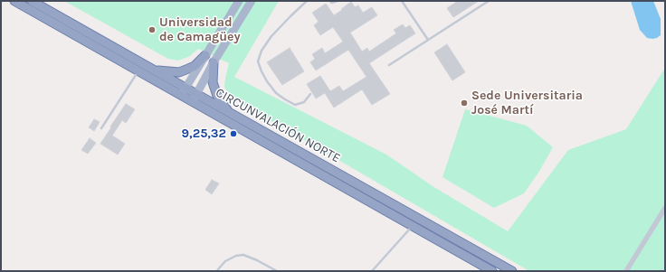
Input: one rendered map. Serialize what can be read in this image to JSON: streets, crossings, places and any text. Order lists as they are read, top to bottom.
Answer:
{
  "streets": {
    "highway": ["CIRCUNVALACIÓN NORTE"]
  },
  "places": ["Universidad de Camagüey", "Sede Universitaria José Martí", "9,25,32"]
}
